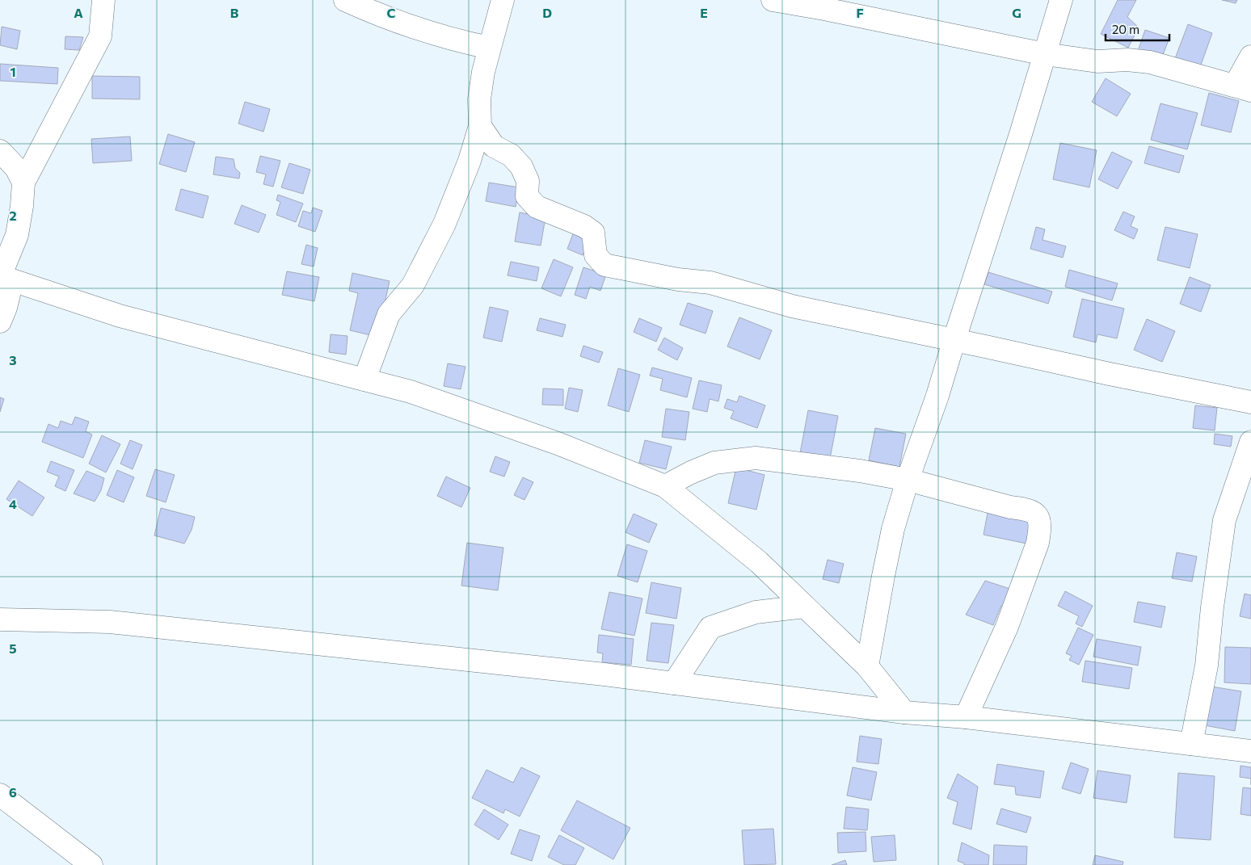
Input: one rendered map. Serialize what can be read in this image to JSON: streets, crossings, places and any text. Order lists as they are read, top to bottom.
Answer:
{
  "scale_bar": "20 m",
  "grid": {
    "columns": [
      "A",
      "B",
      "C",
      "D",
      "E",
      "F",
      "G"
    ],
    "rows": [
      "1",
      "2",
      "3",
      "4",
      "5",
      "6"
    ]
  }
}
